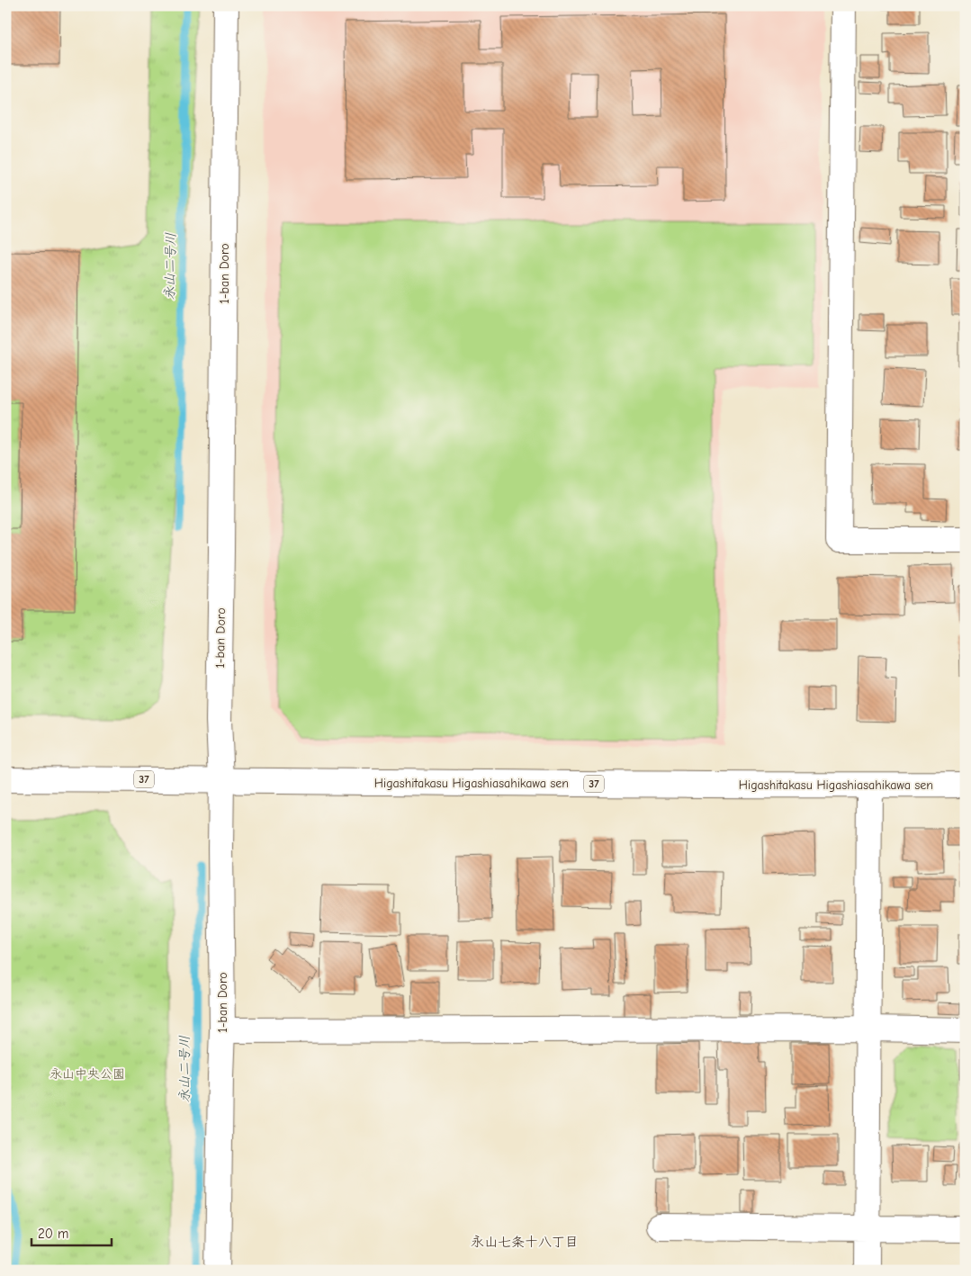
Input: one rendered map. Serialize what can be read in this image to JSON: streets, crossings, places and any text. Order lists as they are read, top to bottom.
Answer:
{
  "streets": {
    "street": ["1-ban Doro", "37", "Higashitakasu Higashiasahikawa sen"]
  },
  "crossings": [
    ["1-ban Doro", "Higashitakasu Higashiasahikawa sen"]
  ],
  "districts": ["永山七条十八丁目"],
  "water": ["永山二号川"],
  "parks": ["永山中央公園"],
  "scale_bar": "20 m"
}
